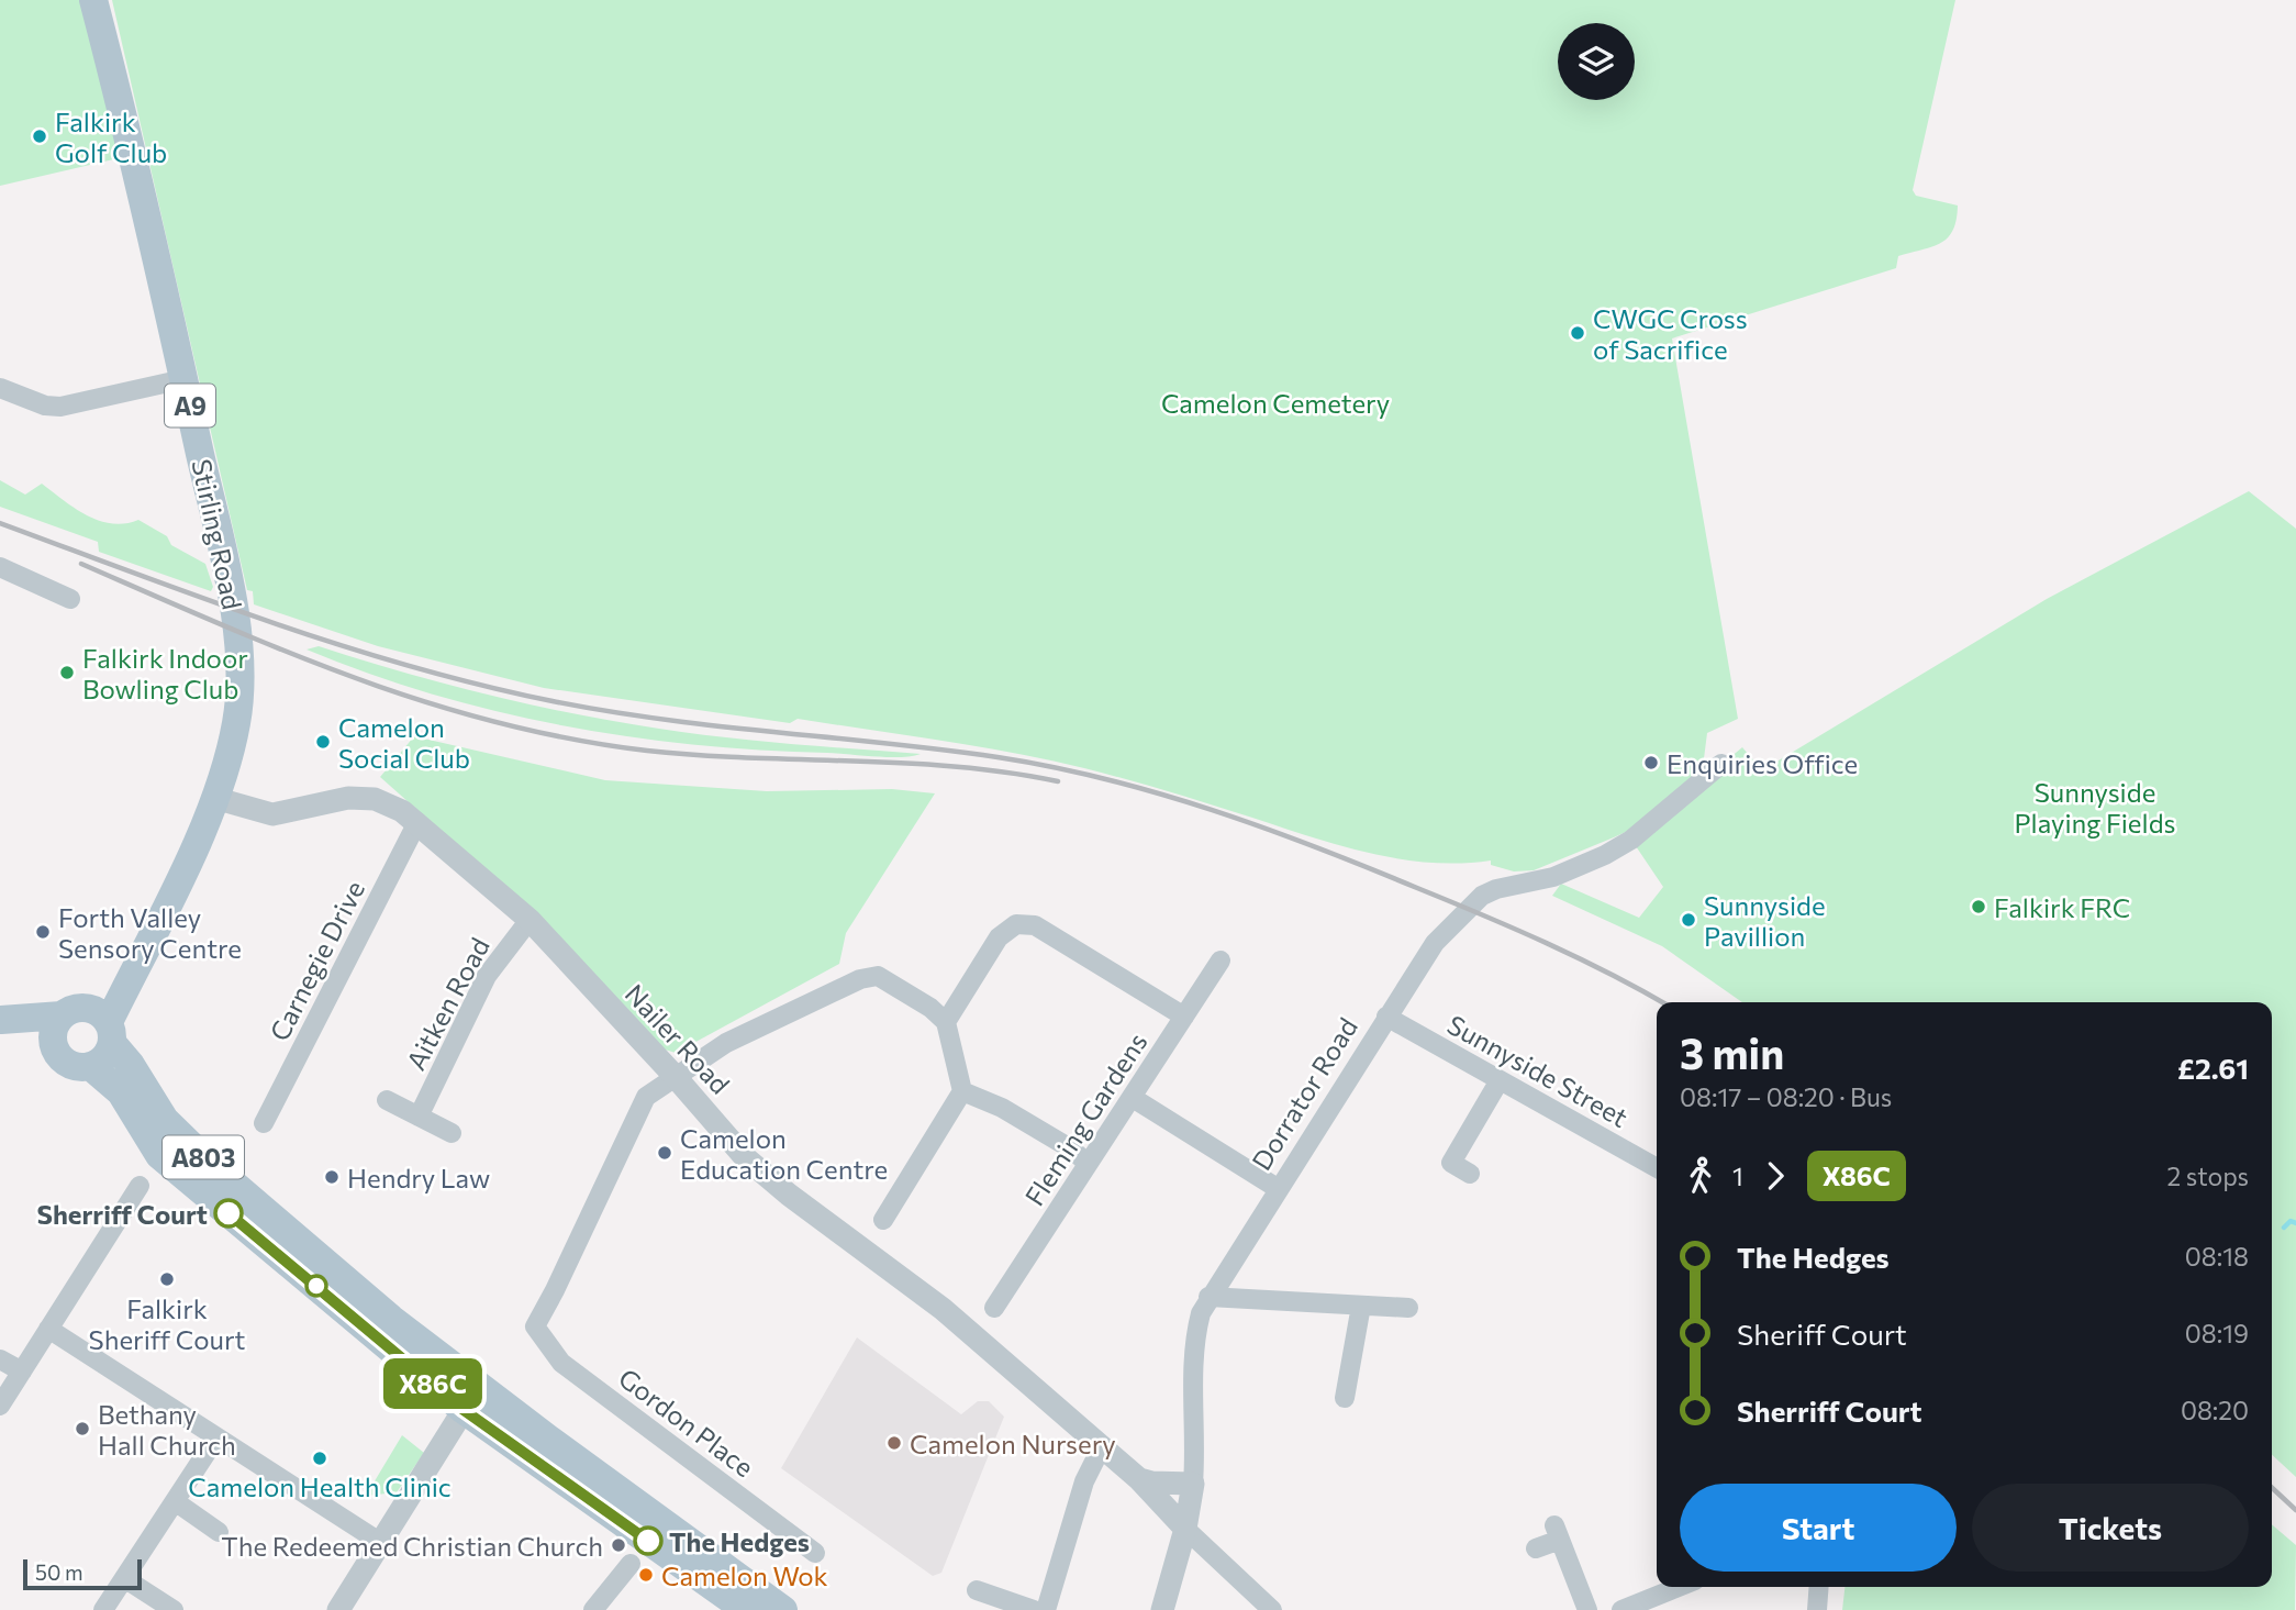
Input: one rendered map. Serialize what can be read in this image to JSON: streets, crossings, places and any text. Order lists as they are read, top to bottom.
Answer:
{
  "streets": {
    "main road": ["A9", "Stirling Road", "A803"],
    "street": [
      "Carnegie Drive",
      "Aitken Road",
      "Nailer Road",
      "Sunnyside Street",
      "Dorrator Road",
      "Fleming Gardens",
      "Gordon Place"
    ]
  },
  "crossings": [
    ["Stirling Road", "Nailer Road"],
    ["Stirling Road", "A803"],
    ["Carnegie Drive", "Nailer Road"],
    ["Aitken Road", "Nailer Road"],
    ["Nailer Road", "Dorrator Road"],
    ["Nailer Road", "Gordon Place"],
    ["Sunnyside Street", "Dorrator Road"]
  ],
  "parks": ["Camelon Cemetery", "Sunnyside Playing Fields"],
  "places": [
    "Falkirk Golf Club",
    "CWGC Cross of Sacrifice",
    "Falkirk Indoor Bowling Club",
    "Camelon Social Club",
    "Enquiries Office",
    "Falkirk FRC",
    "Sunnyside Pavillion",
    "Forth Valley Sensory Centre",
    "Camelon Education Centre",
    "Hendry Law",
    "Sherriff Court",
    "Falkirk Sheriff Court",
    "Bethany Hall Church",
    "Camelon Nursery",
    "Camelon Health Clinic",
    "The Hedges",
    "The Redeemed Christian Church",
    "Camelon Wok"
  ],
  "lines": ["bus line X86C"],
  "scale_bar": "50 m",
  "page": {
    "on_map": "X86C",
    "heading": ["3 min", "08:17 – 08:20 · Bus", "£2.61"],
    "legs": ["1", "X86C", "2 stops"],
    "list": [
      {
        "name": "The Hedges",
        "value": "08:18"
      },
      {
        "name": "Sheriff Court",
        "value": "08:19"
      },
      {
        "name": "Sherriff Court",
        "value": "08:20"
      }
    ],
    "buttons": ["Start", "Tickets"],
    "scale": "50 m"
  }
}
